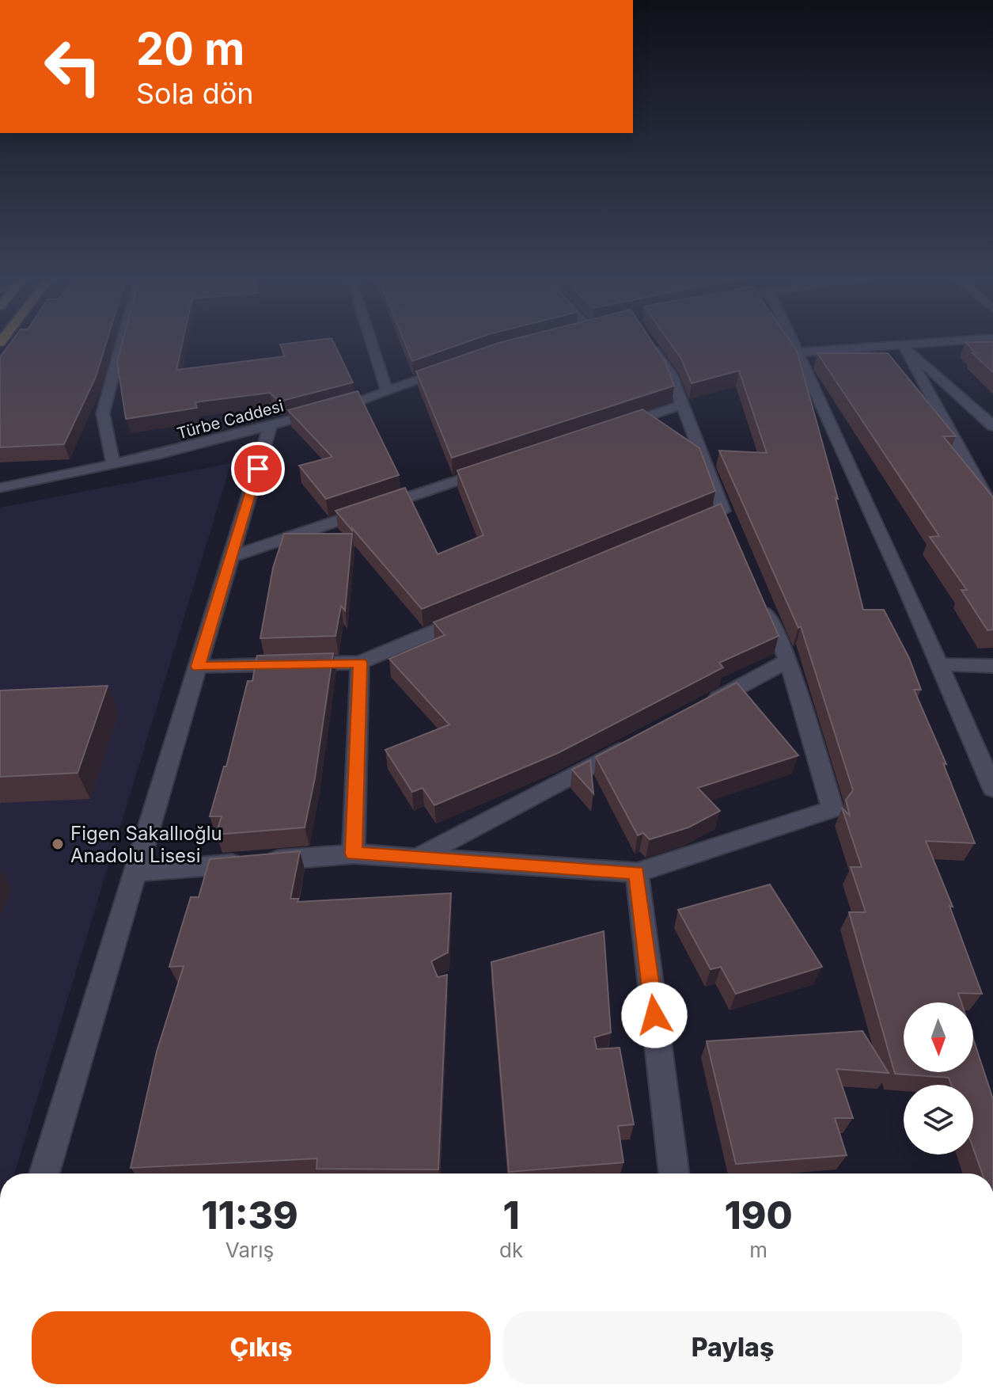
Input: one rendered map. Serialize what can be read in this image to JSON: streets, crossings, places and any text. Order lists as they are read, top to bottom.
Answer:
{
  "streets": {
    "street": ["Türbe Caddesi"]
  },
  "places": ["Figen Sakallıoğlu Anadolu Lisesi"],
  "north": "bottom",
  "page": {
    "turn": ["20 m", "Sola dön"],
    "eta": [
      "11:39",
      "Varış",
      "1",
      "dk",
      "190",
      "m"
    ],
    "buttons": ["Çıkış", "Paylaş"]
  }
}
